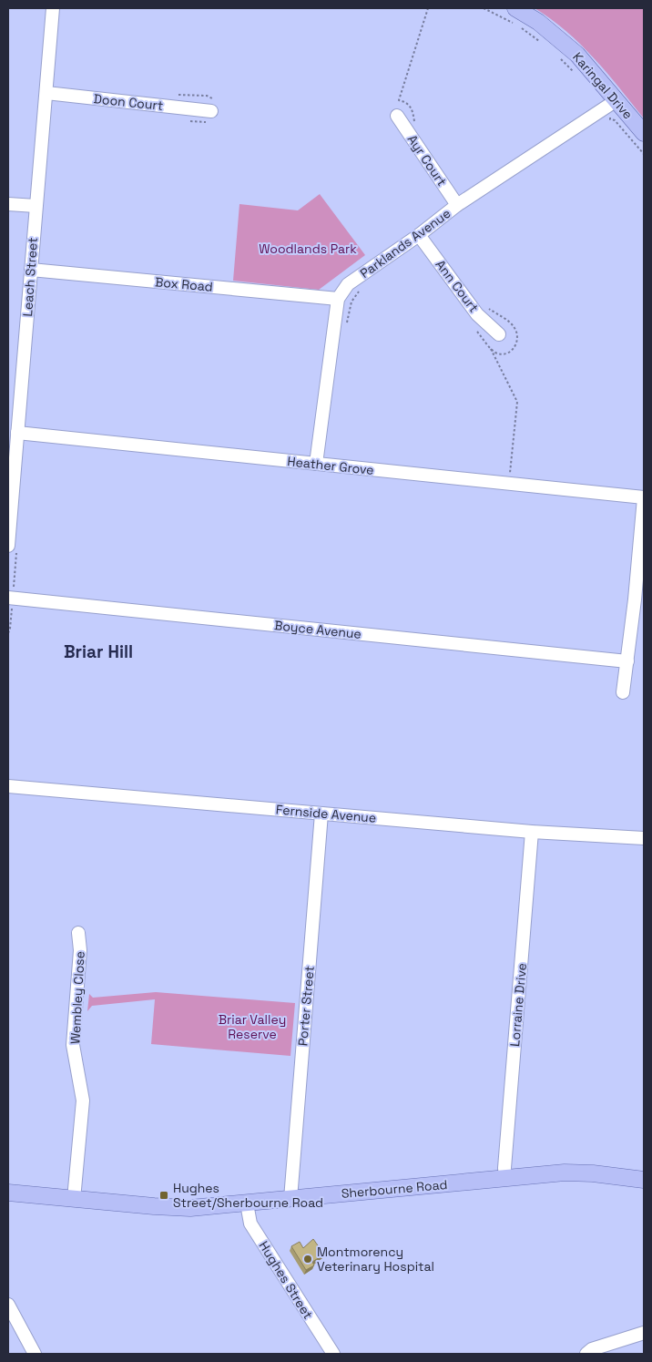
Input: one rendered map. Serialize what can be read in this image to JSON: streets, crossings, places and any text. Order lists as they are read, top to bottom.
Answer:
{
  "streets": {
    "main road": ["Karingal Drive", "Sherbourne Road"],
    "street": [
      "Doon Court",
      "Ayr Court",
      "Parklands Avenue",
      "Leach Street",
      "Box Road",
      "Ann Court",
      "Heather Grove",
      "Boyce Avenue",
      "Fernside Avenue",
      "Wembley Close",
      "Lorraine Drive",
      "Porter Street",
      "Hughes Street"
    ]
  },
  "crossings": [
    ["Karingal Drive", "Parklands Avenue"],
    ["Doon Court", "Leach Street"],
    ["Ayr Court", "Parklands Avenue"],
    ["Parklands Avenue", "Box Road"],
    ["Parklands Avenue", "Ann Court"],
    ["Leach Street", "Box Road"],
    ["Leach Street", "Heather Grove"],
    ["Fernside Avenue", "Lorraine Drive"],
    ["Fernside Avenue", "Porter Street"],
    ["Wembley Close", "Sherbourne Road"],
    ["Lorraine Drive", "Sherbourne Road"],
    ["Porter Street", "Sherbourne Road"],
    ["Sherbourne Road", "Hughes Street"]
  ],
  "districts": ["Briar Hill"],
  "parks": ["Woodlands Park", "Briar Valley Reserve"],
  "places": {
    "transit": ["Hughes Street/Sherbourne Road"],
    "other": ["Montmorency Veterinary Hospital"]
  }
}
